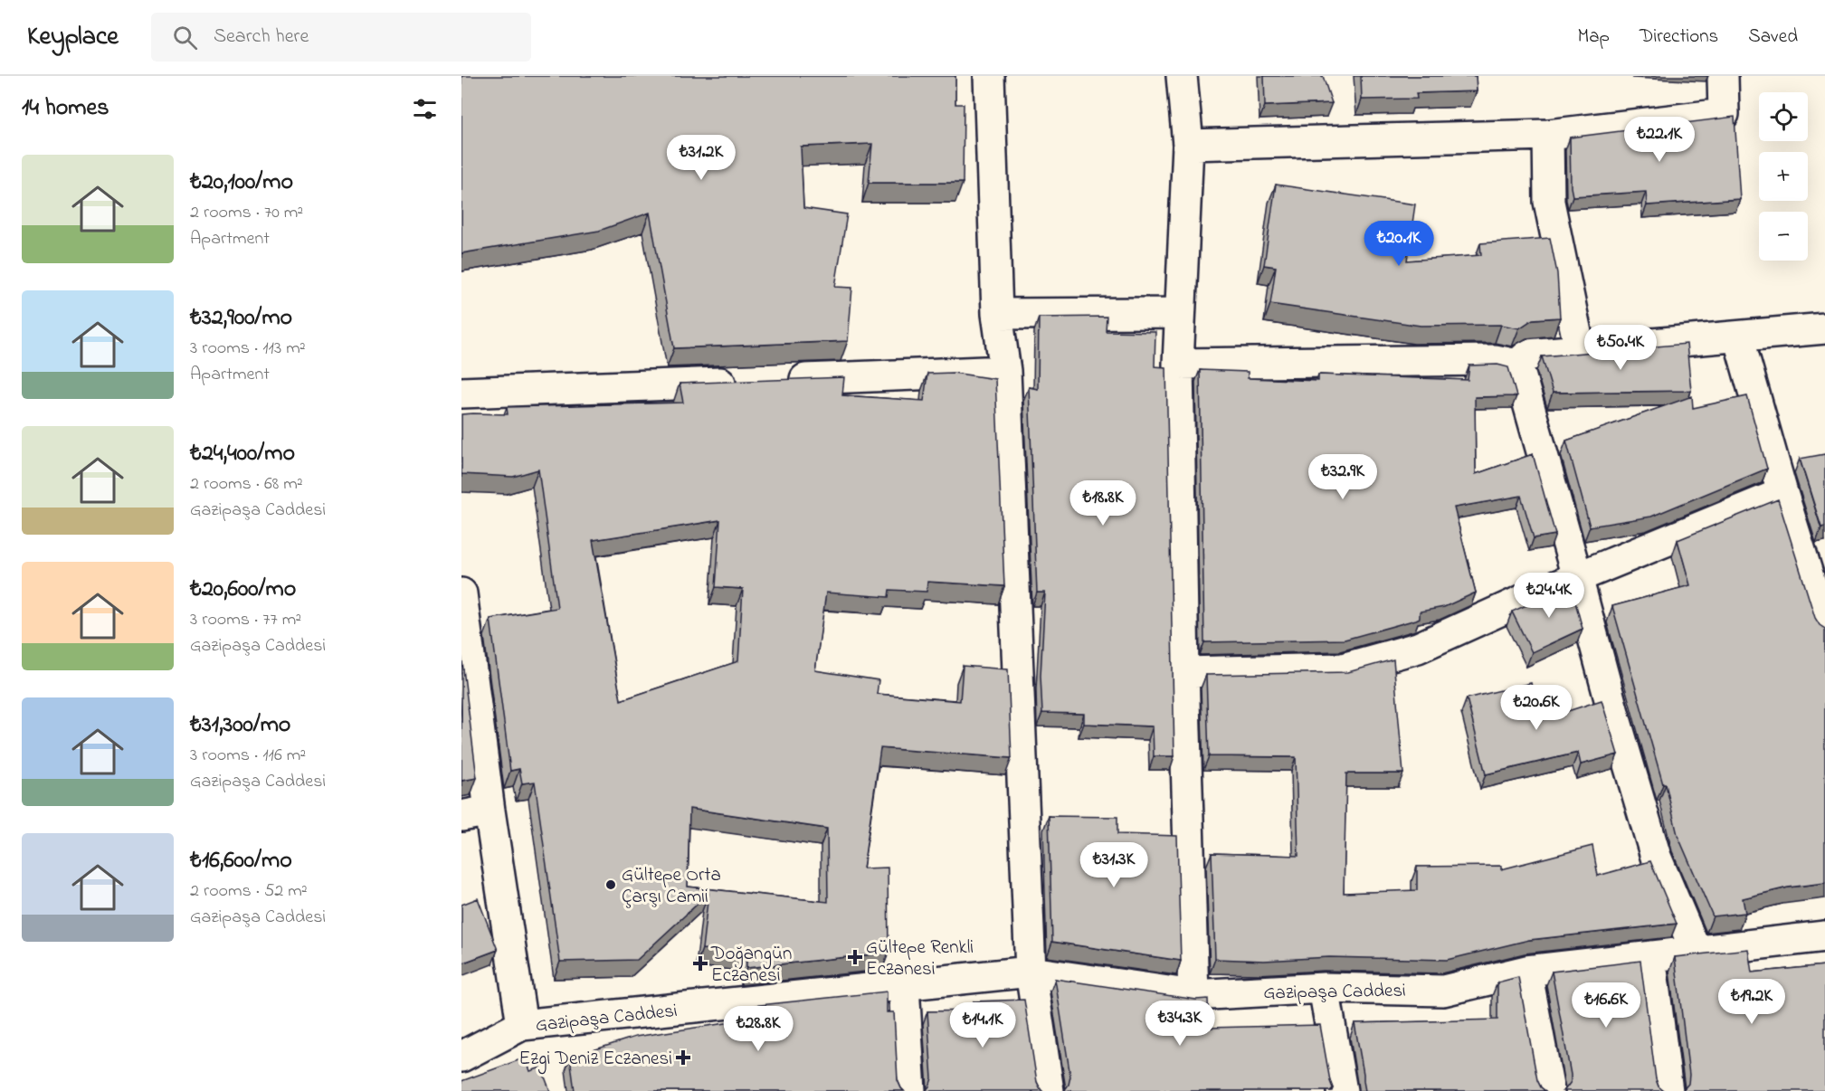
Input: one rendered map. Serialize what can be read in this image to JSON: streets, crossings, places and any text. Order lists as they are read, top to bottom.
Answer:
{
  "streets": {
    "street": ["Gazipaşa Caddesi"]
  },
  "places": {
    "other": ["Gültepe Orta Çarşı Camii"],
    "health": ["Gültepe Renkli Eczanesi", "Doğangün Eczanesi", "Ezgi Deniz Eczanesi"]
  },
  "page": {
    "header": "Keyplace",
    "search": "Search here",
    "nav": ["Map", "Directions", "Saved"],
    "heading": "14 homes",
    "map_buttons": ["+", "−"],
    "price": [
      "₺22.1K",
      "₺31.2K",
      "₺20.1K",
      "₺50.4K",
      "₺32.9K",
      "₺18.8K",
      "₺24.4K",
      "₺20.6K",
      "₺31.3K",
      "₺19.2K",
      "₺16.6K",
      "₺34.3K",
      "₺14.1K",
      "₺28.8K"
    ],
    "list": [
      {
        "name": "₺20,100/mo",
        "note": "2 rooms · 70 m² · Apartment"
      },
      {
        "name": "₺32,900/mo",
        "note": "3 rooms · 113 m² · Apartment"
      },
      {
        "name": "₺24,400/mo",
        "note": "2 rooms · 68 m² · Gazipaşa Caddesi"
      },
      {
        "name": "₺20,600/mo",
        "note": "3 rooms · 77 m² · Gazipaşa Caddesi"
      },
      {
        "name": "₺31,300/mo",
        "note": "3 rooms · 116 m² · Gazipaşa Caddesi"
      },
      {
        "name": "₺16,600/mo",
        "note": "2 rooms · 52 m² · Gazipaşa Caddesi"
      }
    ]
  }
}
